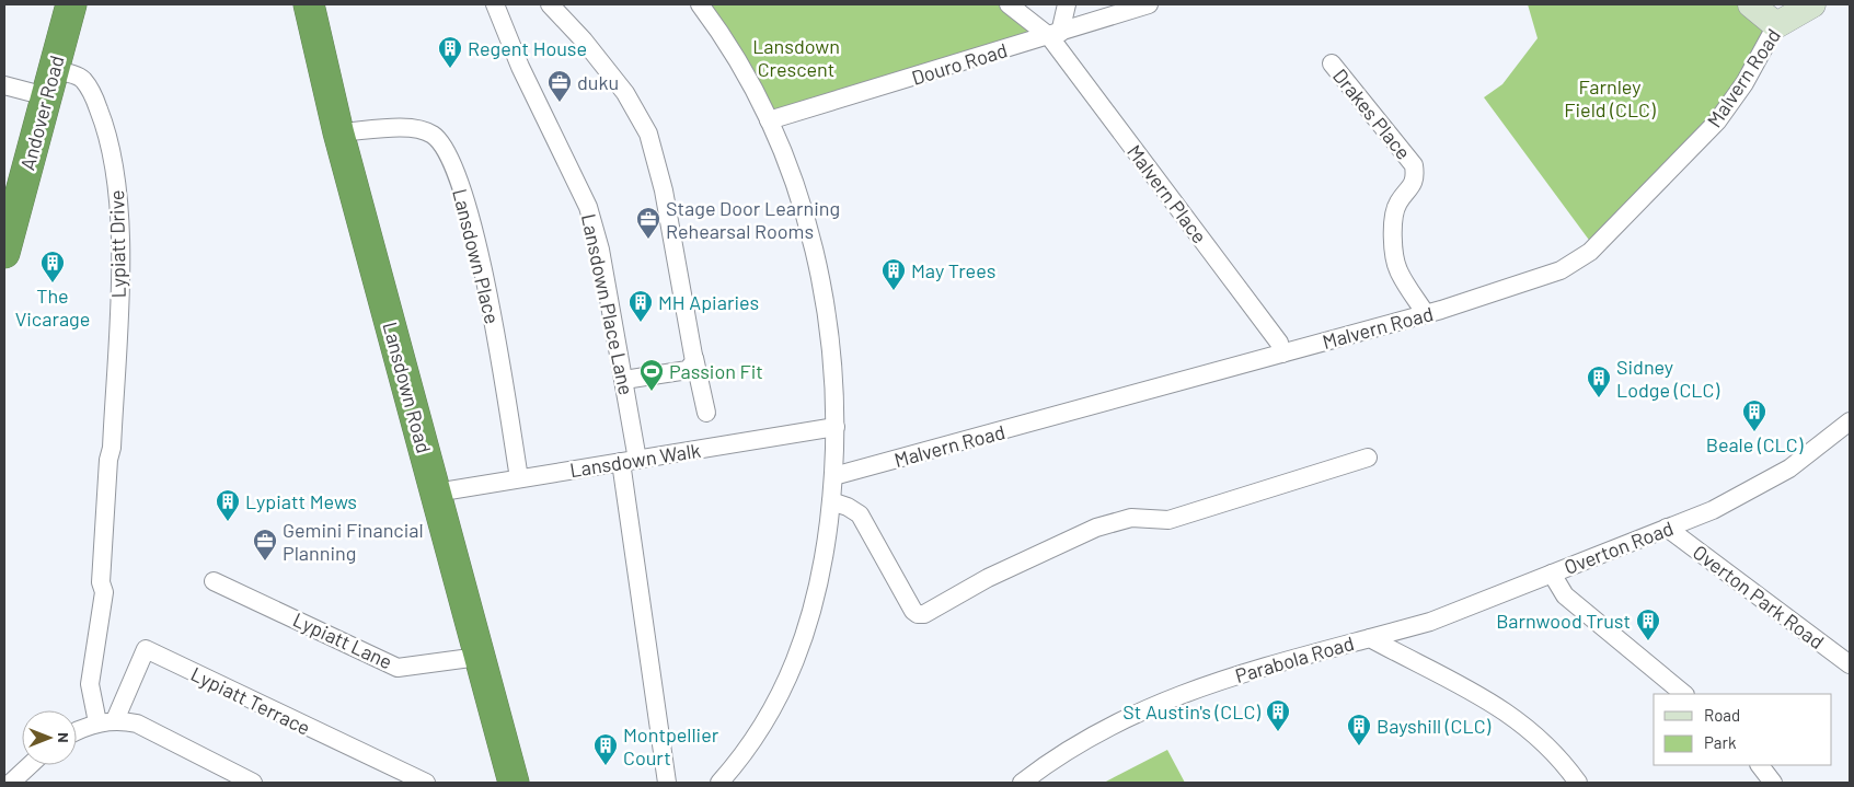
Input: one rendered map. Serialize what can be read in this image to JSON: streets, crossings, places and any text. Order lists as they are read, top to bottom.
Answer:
{
  "streets": {
    "highway": ["Andover Road", "Lansdown Road"],
    "street": [
      "Douro Road",
      "Malvern Road",
      "Drakes Place",
      "Malvern Place",
      "Lypiatt Drive",
      "Lansdown Place",
      "Lansdown Place Lane",
      "Lansdown Walk",
      "Overton Road",
      "Overton Park Road",
      "Lypiatt Lane",
      "Parabola Road",
      "Lypiatt Terrace"
    ]
  },
  "crossings": [
    ["Douro Road", "Malvern Place"],
    ["Malvern Road", "Drakes Place"],
    ["Malvern Road", "Malvern Place"],
    ["Andover Road", "Lypiatt Drive"],
    ["Lypiatt Drive", "Lypiatt Terrace"],
    ["Lansdown Place", "Lansdown Road"],
    ["Lansdown Place", "Lansdown Walk"],
    ["Lansdown Place Lane", "Lansdown Walk"],
    ["Lansdown Road", "Lansdown Walk"],
    ["Lansdown Road", "Lypiatt Lane"],
    ["Overton Road", "Overton Park Road"],
    ["Overton Road", "Parabola Road"]
  ],
  "parks": ["Lansdown Crescent", "Farnley Field (CLC)"],
  "places": {
    "building": [
      "Regent House",
      "The Vicarage",
      "May Trees",
      "MH Apiaries",
      "Sidney Lodge (CLC)",
      "Beale (CLC)",
      "Lypiatt Mews",
      "Barnwood Trust",
      "St Austin's (CLC)",
      "Bayshill (CLC)",
      "Montpellier Court"
    ],
    "office": ["duku", "Stage Door Learning Rehearsal Rooms", "Gemini Financial Planning"],
    "sports": ["Passion Fit"]
  },
  "legend": ["Road", "Park"],
  "north": "right"
}
